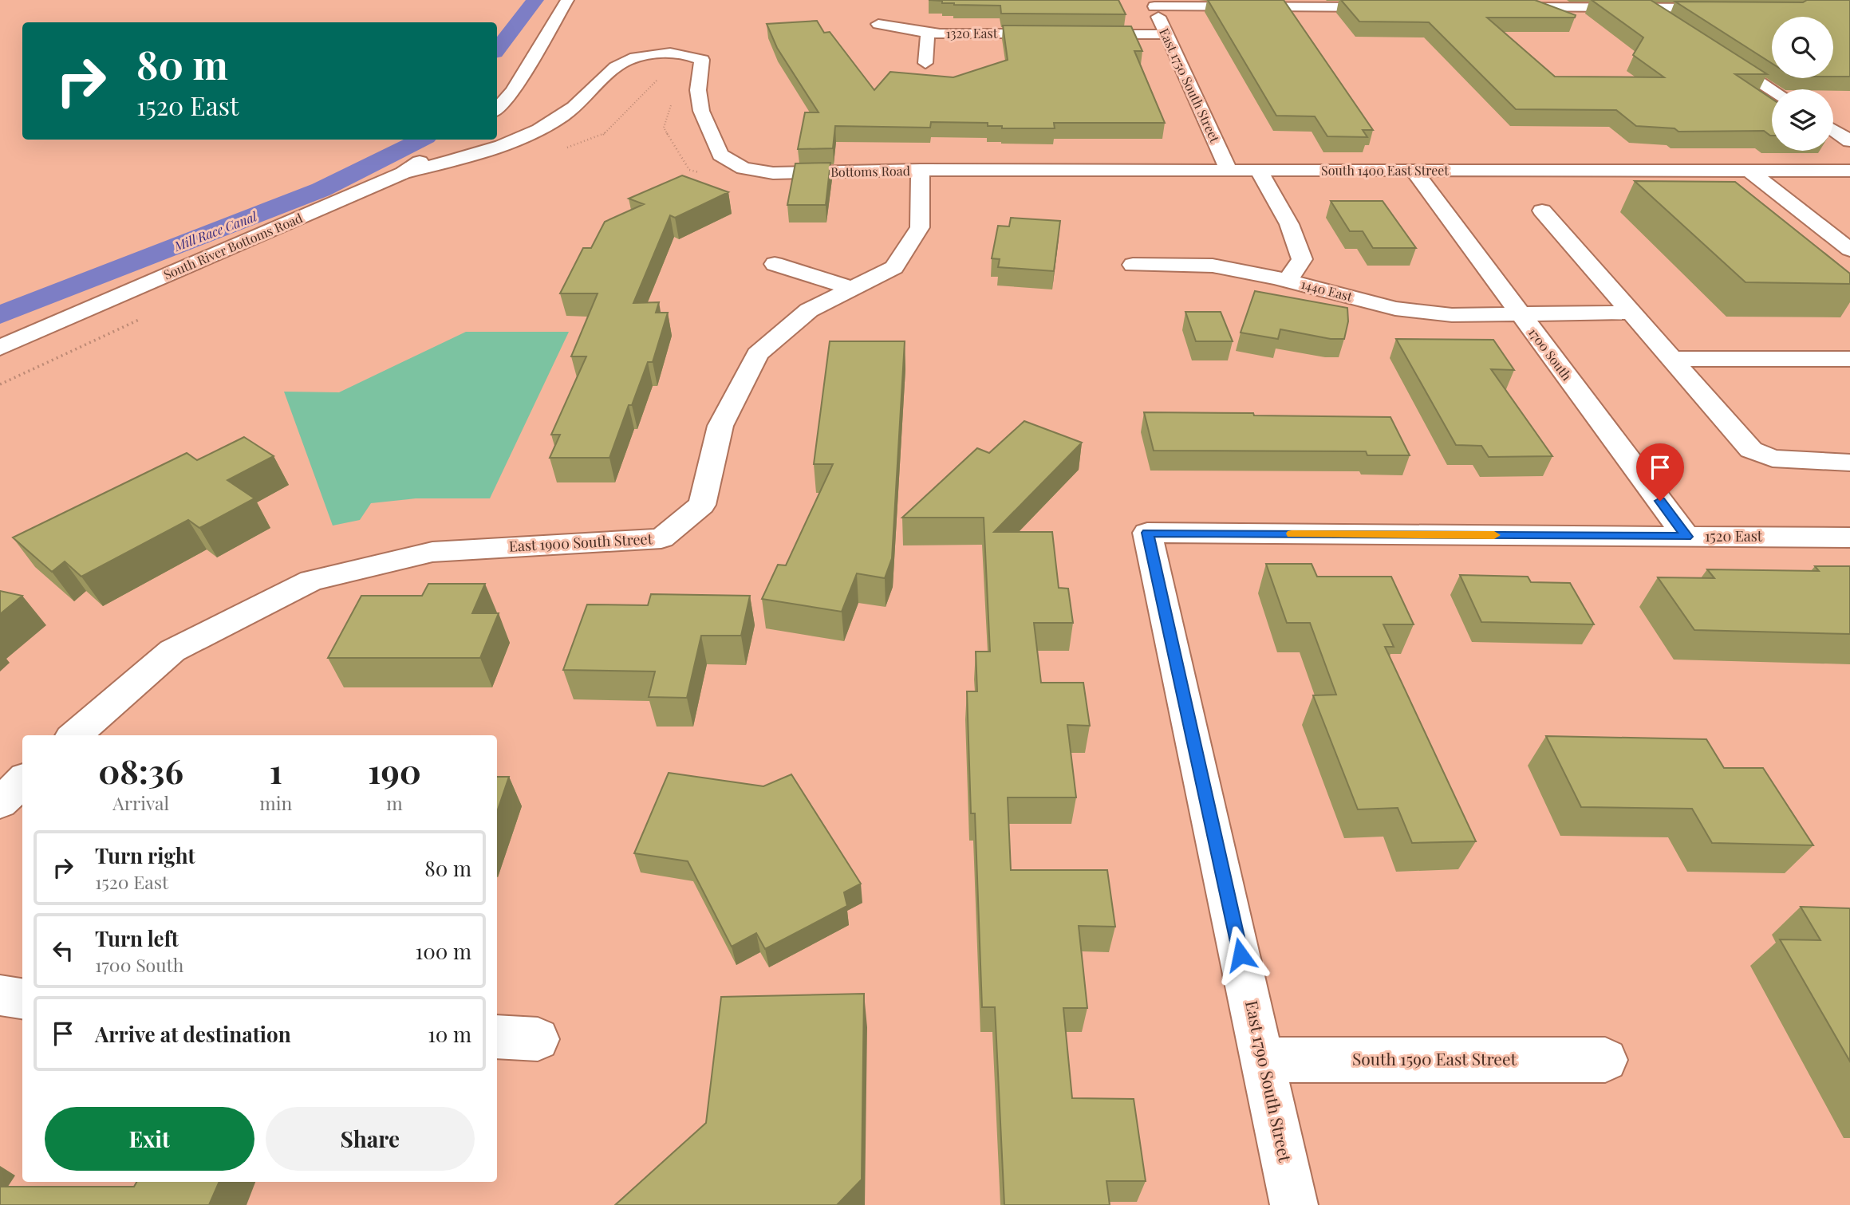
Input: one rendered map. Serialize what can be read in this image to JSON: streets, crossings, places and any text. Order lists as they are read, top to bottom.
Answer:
{
  "streets": {
    "street": [
      "1320 East",
      "East 1750 South Street",
      "South 1400 East Street",
      "Bottoms Road",
      "South River Bottoms Road",
      "1440 East",
      "1700 South",
      "1520 East",
      "East 1900 South Street",
      "South 1590 East Street",
      "East 1790 South Street"
    ]
  },
  "crossings": [
    ["East 1750 South Street", "South 1400 East Street"],
    ["South 1400 East Street", "Bottoms Road"],
    ["South 1400 East Street", "1700 South"],
    ["South 1400 East Street", "East 1900 South Street"],
    ["Bottoms Road", "South River Bottoms Road"],
    ["Bottoms Road", "East 1900 South Street"],
    ["1440 East", "1700 South"],
    ["1700 South", "1520 East"],
    ["1520 East", "East 1790 South Street"],
    ["South 1590 East Street", "East 1790 South Street"]
  ],
  "water": ["Mill Race Canal"],
  "page": {
    "turn": ["80 m", "1520 East"],
    "eta": [
      "08:36",
      "Arrival",
      "1",
      "min",
      "190",
      "m"
    ],
    "list": [
      {
        "name": "Turn right",
        "note": "1520 East",
        "value": "80 m"
      },
      {
        "name": "Turn left",
        "note": "1700 South",
        "value": "100 m"
      },
      {
        "name": "Arrive at destination",
        "value": "10 m"
      }
    ],
    "buttons": ["Exit", "Share"]
  }
}
